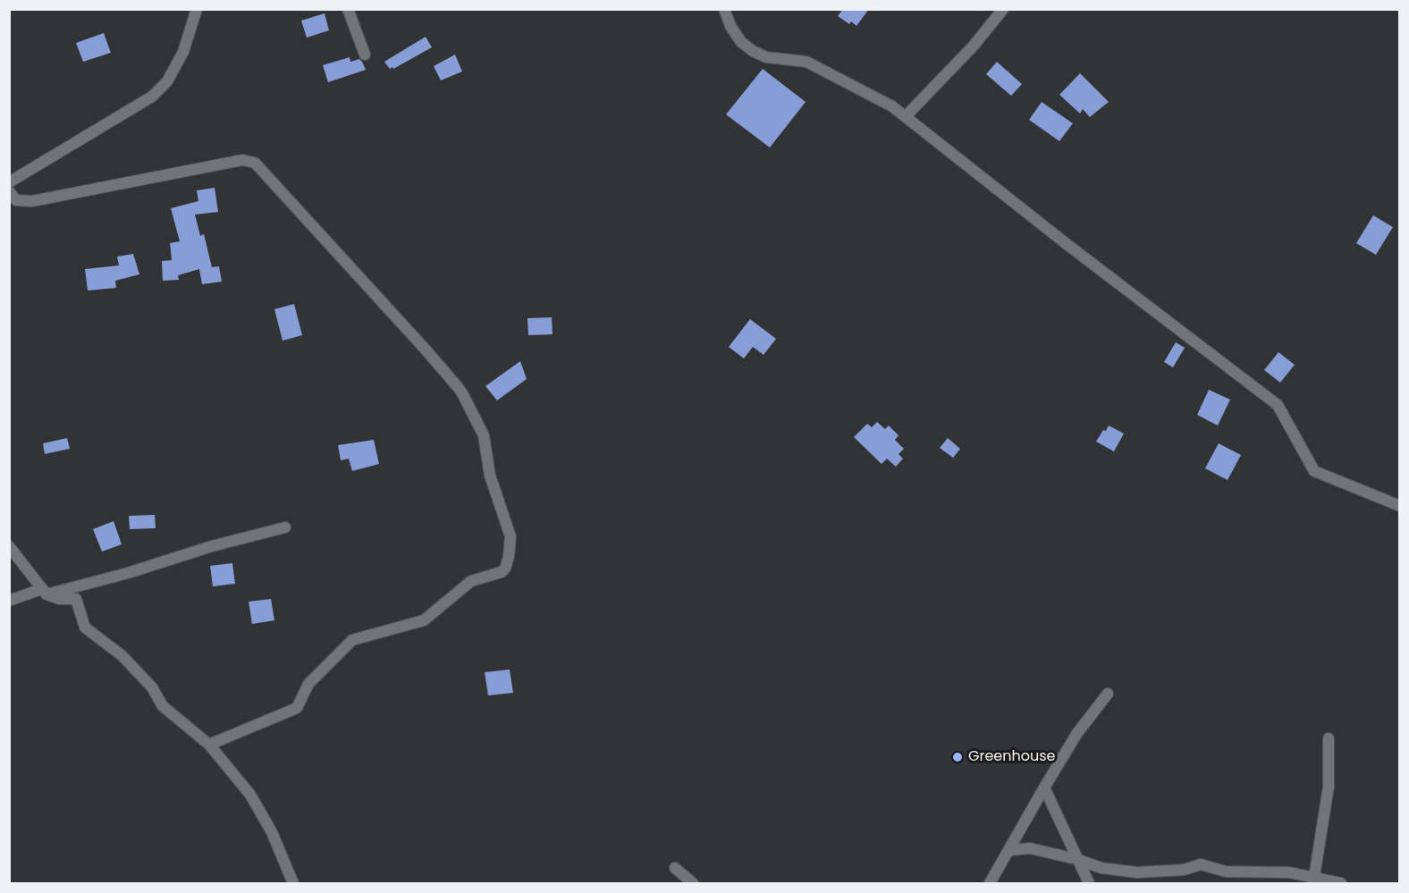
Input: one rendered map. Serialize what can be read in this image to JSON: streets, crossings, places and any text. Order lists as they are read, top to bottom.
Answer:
{
  "places": ["Greenhouse"]
}
